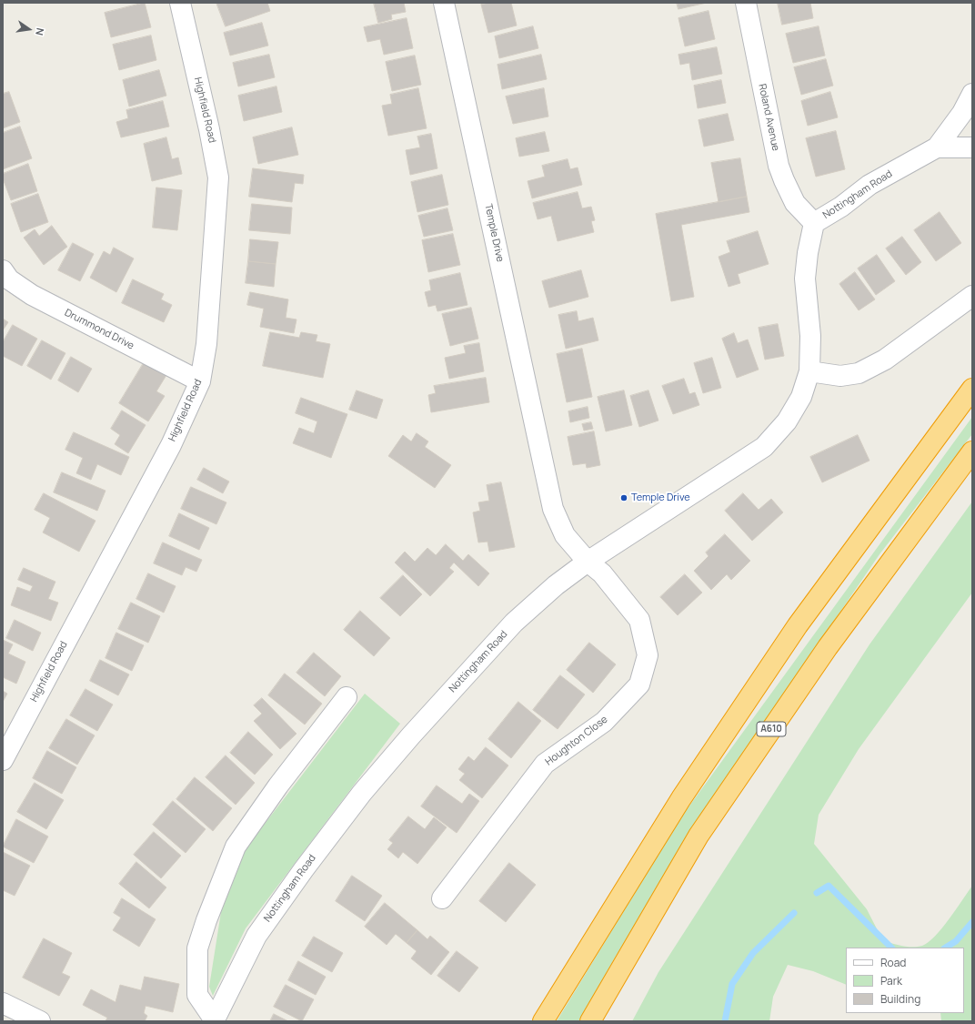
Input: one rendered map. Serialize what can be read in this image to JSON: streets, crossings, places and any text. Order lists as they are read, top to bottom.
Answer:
{
  "streets": {
    "highway": ["A610"],
    "street": [
      "Highfield Road",
      "Roland Avenue",
      "Nottingham Road",
      "Temple Drive",
      "Drummond Drive",
      "Houghton Close"
    ]
  },
  "crossings": [
    ["Highfield Road", "Drummond Drive"],
    ["Roland Avenue", "Nottingham Road"],
    ["Nottingham Road", "Temple Drive"],
    ["Nottingham Road", "Houghton Close"],
    ["Temple Drive", "Houghton Close"]
  ],
  "places": ["Temple Drive"],
  "legend": ["Road", "Park", "Building"],
  "north": "right"
}
